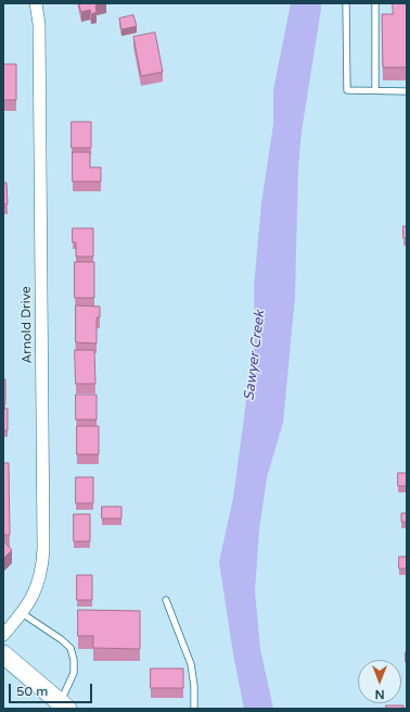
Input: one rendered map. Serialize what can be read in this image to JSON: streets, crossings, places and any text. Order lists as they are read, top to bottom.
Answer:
{
  "streets": {
    "street": ["Arnold Drive"]
  },
  "water": ["Sawyer Creek"],
  "scale_bar": "50 m",
  "north": "bottom"
}
